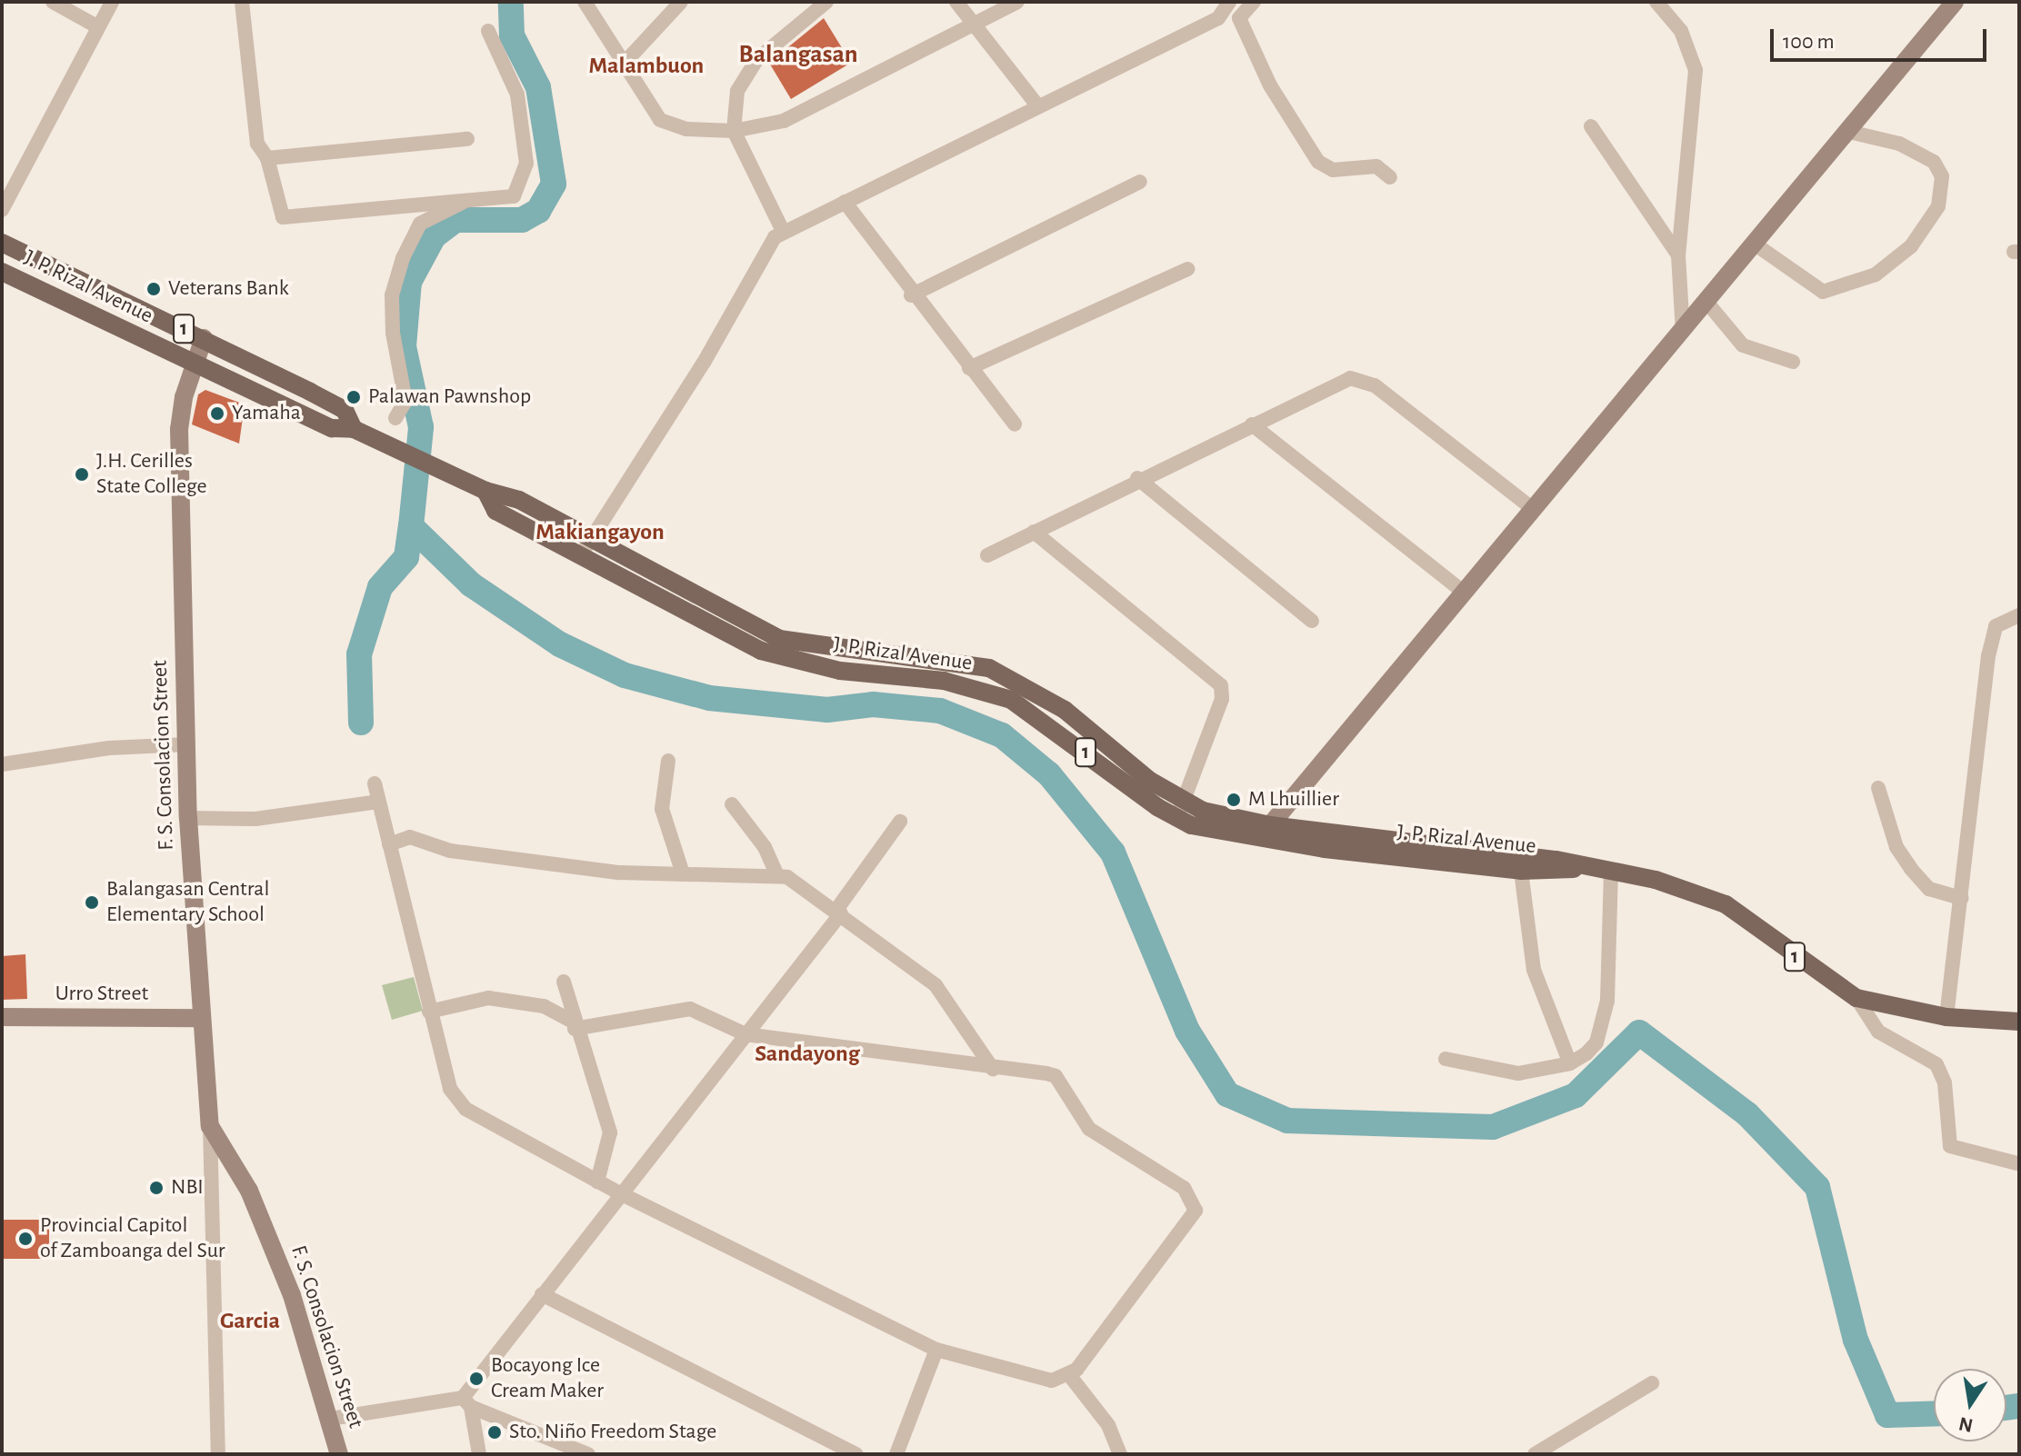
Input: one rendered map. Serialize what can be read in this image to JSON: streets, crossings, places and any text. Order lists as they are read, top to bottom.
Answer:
{
  "streets": {
    "main road": ["J. P. Rizal Avenue", "1"],
    "street": ["F. S. Consolacion Street", "Urro Street"]
  },
  "crossings": [
    ["J. P. Rizal Avenue", "F. S. Consolacion Street"],
    ["F. S. Consolacion Street", "Urro Street"]
  ],
  "districts": [
    "Balangasan",
    "Malambuon",
    "Makiangayon",
    "Sandayong",
    "Garcia"
  ],
  "places": [
    "Veterans Bank",
    "Palawan Pawnshop",
    "Yamaha",
    "J.H. Cerilles State College",
    "M Lhuillier",
    "Balangasan Central Elementary School",
    "NBI",
    "Provincial Capitol of Zamboanga del Sur",
    "Bocayong Ice Cream Maker",
    "Sto. Niño Freedom Stage"
  ],
  "scale_bar": "100 m",
  "north": "bottom"
}
